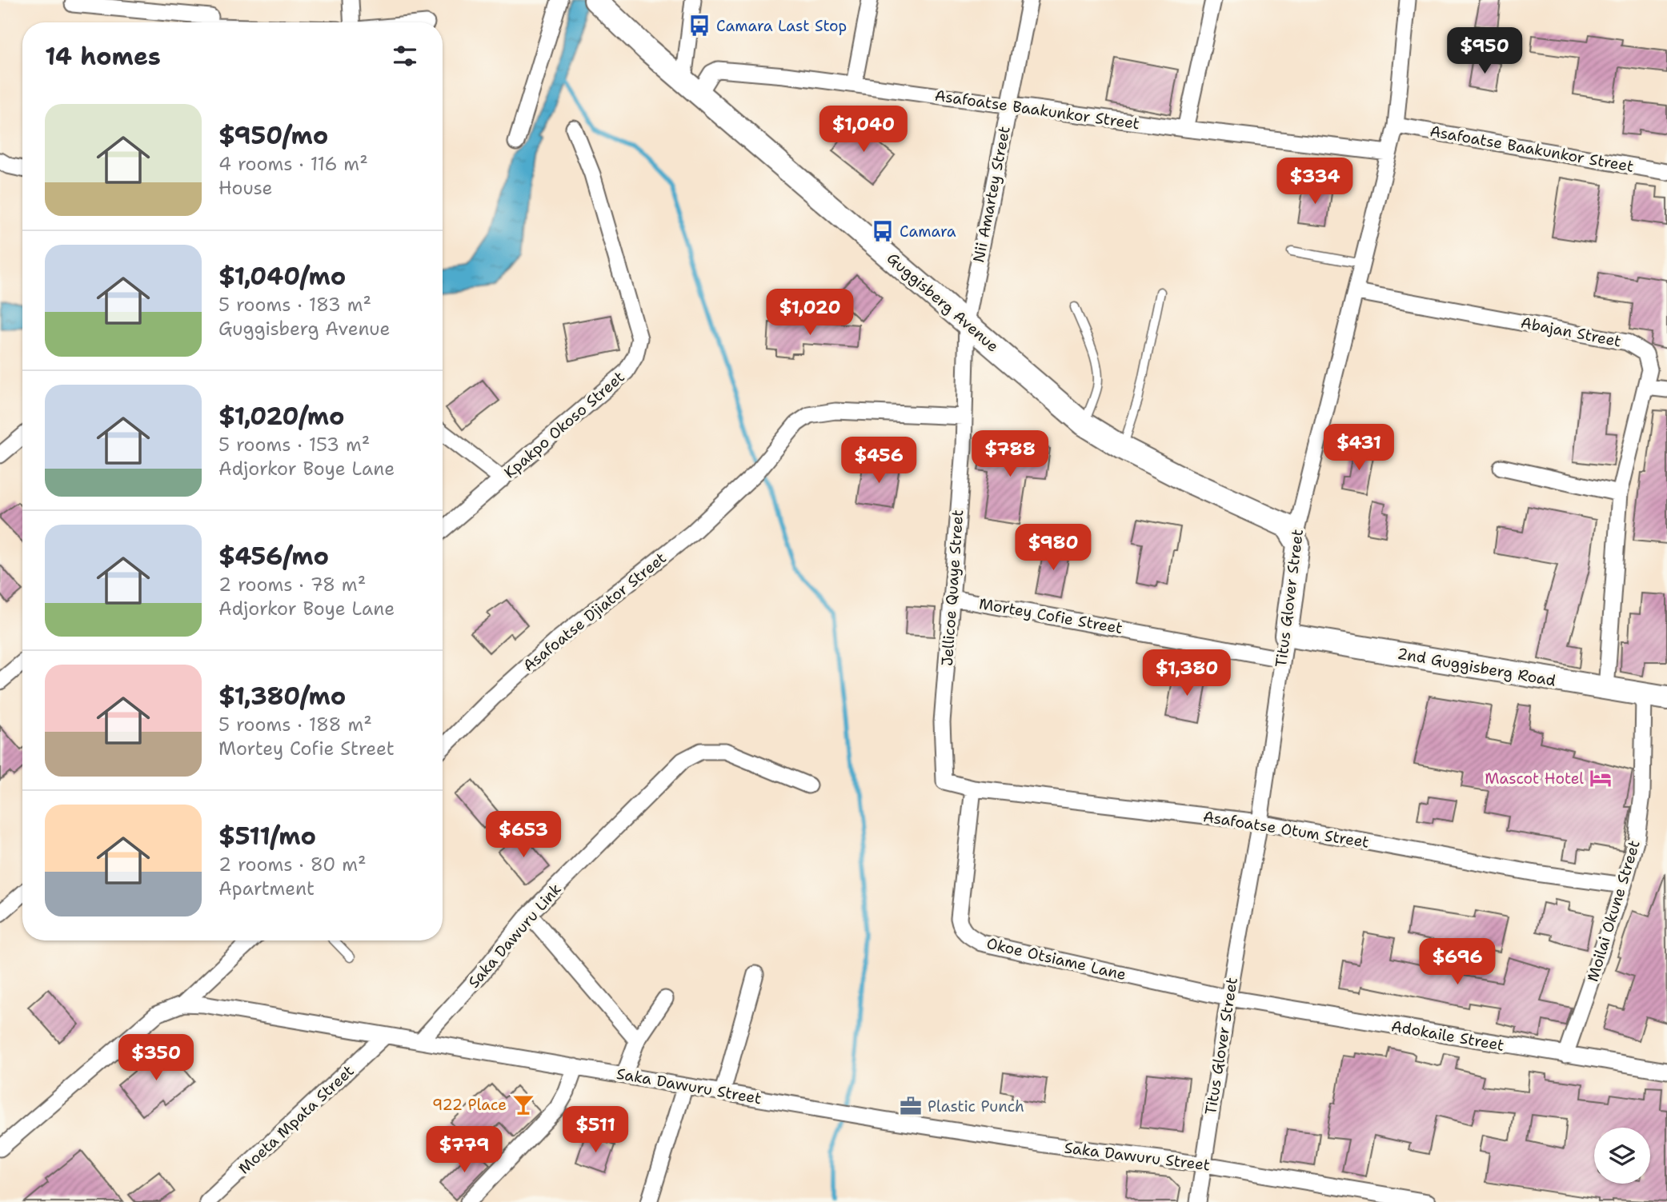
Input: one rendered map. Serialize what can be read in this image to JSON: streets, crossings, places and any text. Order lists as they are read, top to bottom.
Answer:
{
  "streets": {
    "main road": ["Guggisberg Avenue", "Titus Glover Street", "2nd Guggisberg Road"],
    "street": [
      "Asafoatse Baakunkor Street",
      "Nii Amartey Street",
      "Abajan Street",
      "Kpakpo Okoso Street",
      "Jellicoe Quaye Street",
      "Asafoatse Djiator Street",
      "Mortey Cofie Street",
      "Asafoatse Otum Street",
      "Moilai Okune Street",
      "Saka Dawuru Link",
      "Okoe Otsiame Lane",
      "Adokaile Street",
      "Saka Dawuru Street",
      "Moeta Mpata Street"
    ]
  },
  "crossings": [
    ["Asafoatse Baakunkor Street", "Nii Amartey Street"],
    ["Asafoatse Baakunkor Street", "Guggisberg Avenue"],
    ["Asafoatse Baakunkor Street", "Titus Glover Street"],
    ["Nii Amartey Street", "Guggisberg Avenue"],
    ["Nii Amartey Street", "Jellicoe Quaye Street"],
    ["Guggisberg Avenue", "Jellicoe Quaye Street"],
    ["Guggisberg Avenue", "Titus Glover Street"],
    ["Abajan Street", "Titus Glover Street"],
    ["Abajan Street", "2nd Guggisberg Road"],
    ["Jellicoe Quaye Street", "Asafoatse Djiator Street"],
    ["Jellicoe Quaye Street", "Mortey Cofie Street"],
    ["Jellicoe Quaye Street", "Asafoatse Otum Street"],
    ["Titus Glover Street", "Mortey Cofie Street"],
    ["Titus Glover Street", "2nd Guggisberg Road"],
    ["Titus Glover Street", "Asafoatse Otum Street"],
    ["Titus Glover Street", "Okoe Otsiame Lane"],
    ["Titus Glover Street", "Adokaile Street"],
    ["Titus Glover Street", "Saka Dawuru Street"],
    ["2nd Guggisberg Road", "Moilai Okune Street"],
    ["Asafoatse Otum Street", "Moilai Okune Street"],
    ["Asafoatse Otum Street", "Okoe Otsiame Lane"],
    ["Moilai Okune Street", "Adokaile Street"],
    ["Saka Dawuru Link", "Saka Dawuru Street"],
    ["Okoe Otsiame Lane", "Adokaile Street"],
    ["Saka Dawuru Street", "Moeta Mpata Street"]
  ],
  "places": {
    "bus stop": ["Camara Last Stop", "Camara"],
    "hotel": ["Mascot Hotel"],
    "bar": ["922 Place"],
    "office": ["Plastic Punch"]
  },
  "page": {
    "heading": "14 homes",
    "price": [
      "$950",
      "$1,040",
      "$334",
      "$1,020",
      "$431",
      "$788",
      "$456",
      "$980",
      "$1,380",
      "$653",
      "$696",
      "$350",
      "$511",
      "$779"
    ],
    "list": [
      {
        "name": "$950/mo",
        "note": "4 rooms · 116 m² · House"
      },
      {
        "name": "$1,040/mo",
        "note": "5 rooms · 183 m² · Guggisberg Avenue"
      },
      {
        "name": "$1,020/mo",
        "note": "5 rooms · 153 m² · Adjorkor Boye Lane"
      },
      {
        "name": "$456/mo",
        "note": "2 rooms · 78 m² · Adjorkor Boye Lane"
      },
      {
        "name": "$1,380/mo",
        "note": "5 rooms · 188 m² · Mortey Cofie Street"
      },
      {
        "name": "$511/mo",
        "note": "2 rooms · 80 m² · Apartment"
      }
    ]
  }
}
